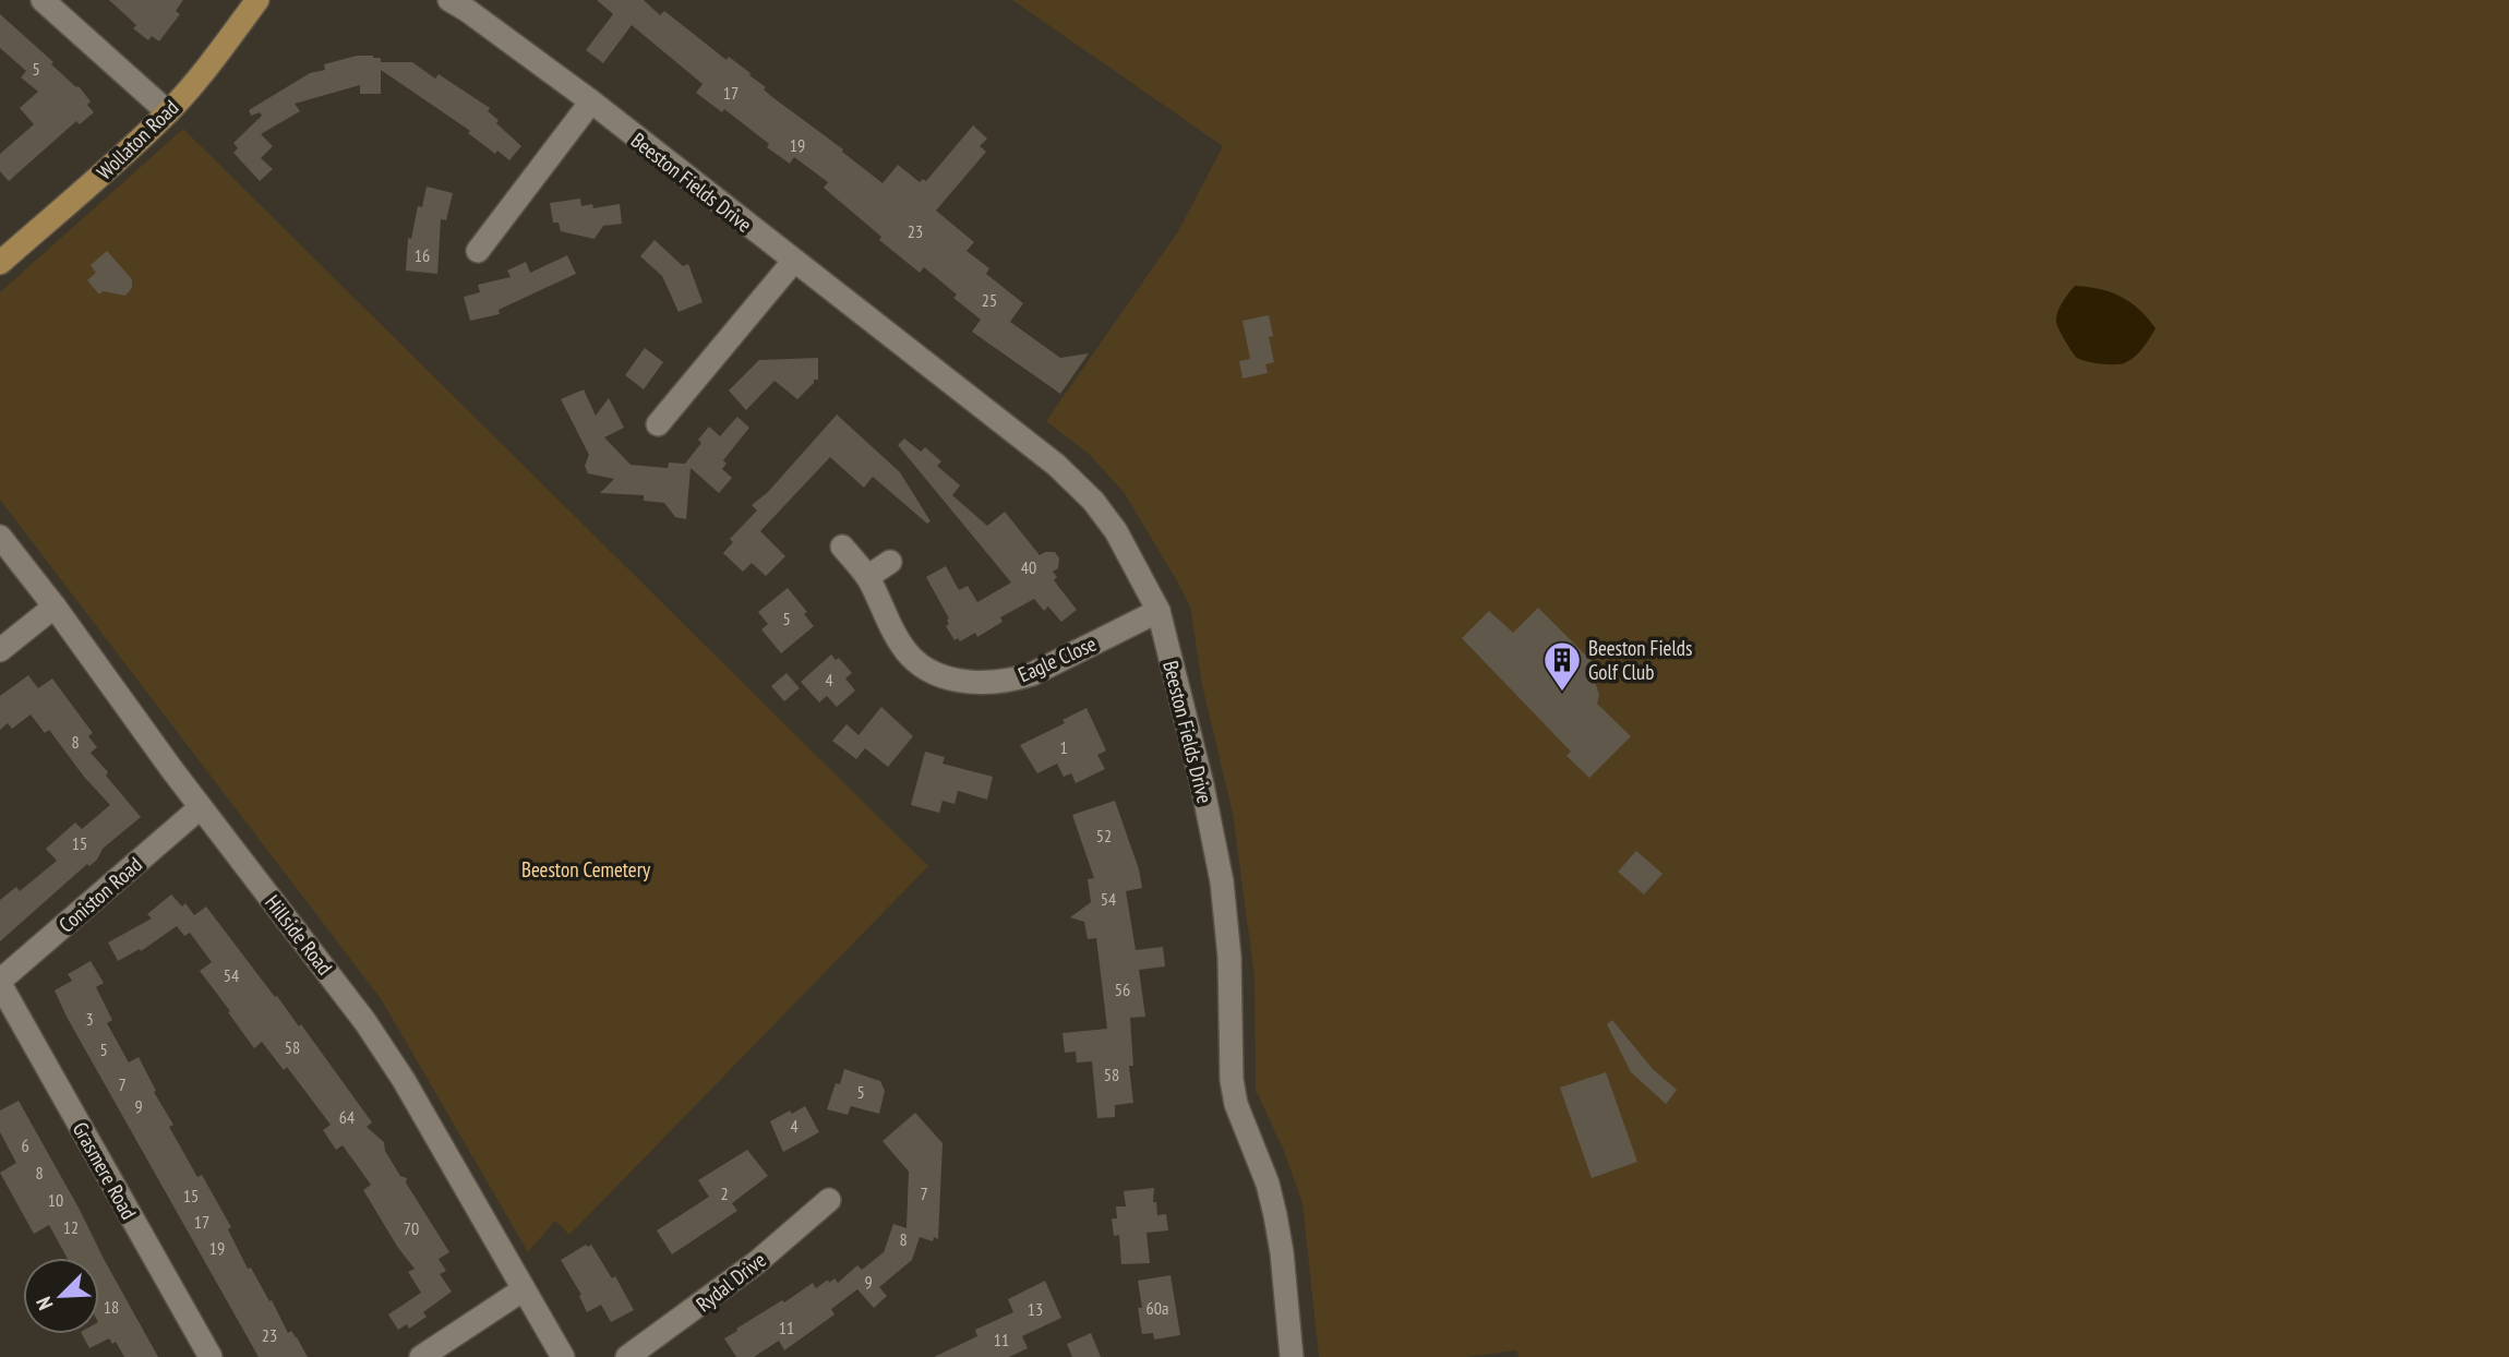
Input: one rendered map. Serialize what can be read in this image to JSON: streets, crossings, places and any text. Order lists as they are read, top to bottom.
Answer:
{
  "streets": {
    "main road": ["Wollaton Road"],
    "street": [
      "Beeston Fields Drive",
      "Eagle Close",
      "Coniston Road",
      "Hillside Road",
      "Grasmere Road",
      "Rydal Drive"
    ]
  },
  "crossings": [
    ["Beeston Fields Drive", "Eagle Close"],
    ["Coniston Road", "Hillside Road"],
    ["Coniston Road", "Grasmere Road"]
  ],
  "parks": ["Beeston Cemetery"],
  "places": {
    "building": ["Beeston Fields Golf Club"]
  },
  "house_numbers": [
    "5",
    "17",
    "19",
    "23",
    "16",
    "25",
    "40",
    "5",
    "4",
    "8",
    "1",
    "52",
    "15",
    "54",
    "54",
    "56",
    "3",
    "58",
    "5",
    "58",
    "7",
    "5",
    "9",
    "64",
    "4",
    "6",
    "8",
    "2",
    "7",
    "15",
    "10",
    "17",
    "12",
    "70",
    "8",
    "19",
    "9",
    "18",
    "60a",
    "13",
    "11",
    "23",
    "11"
  ],
  "north": "bottom left"
}
